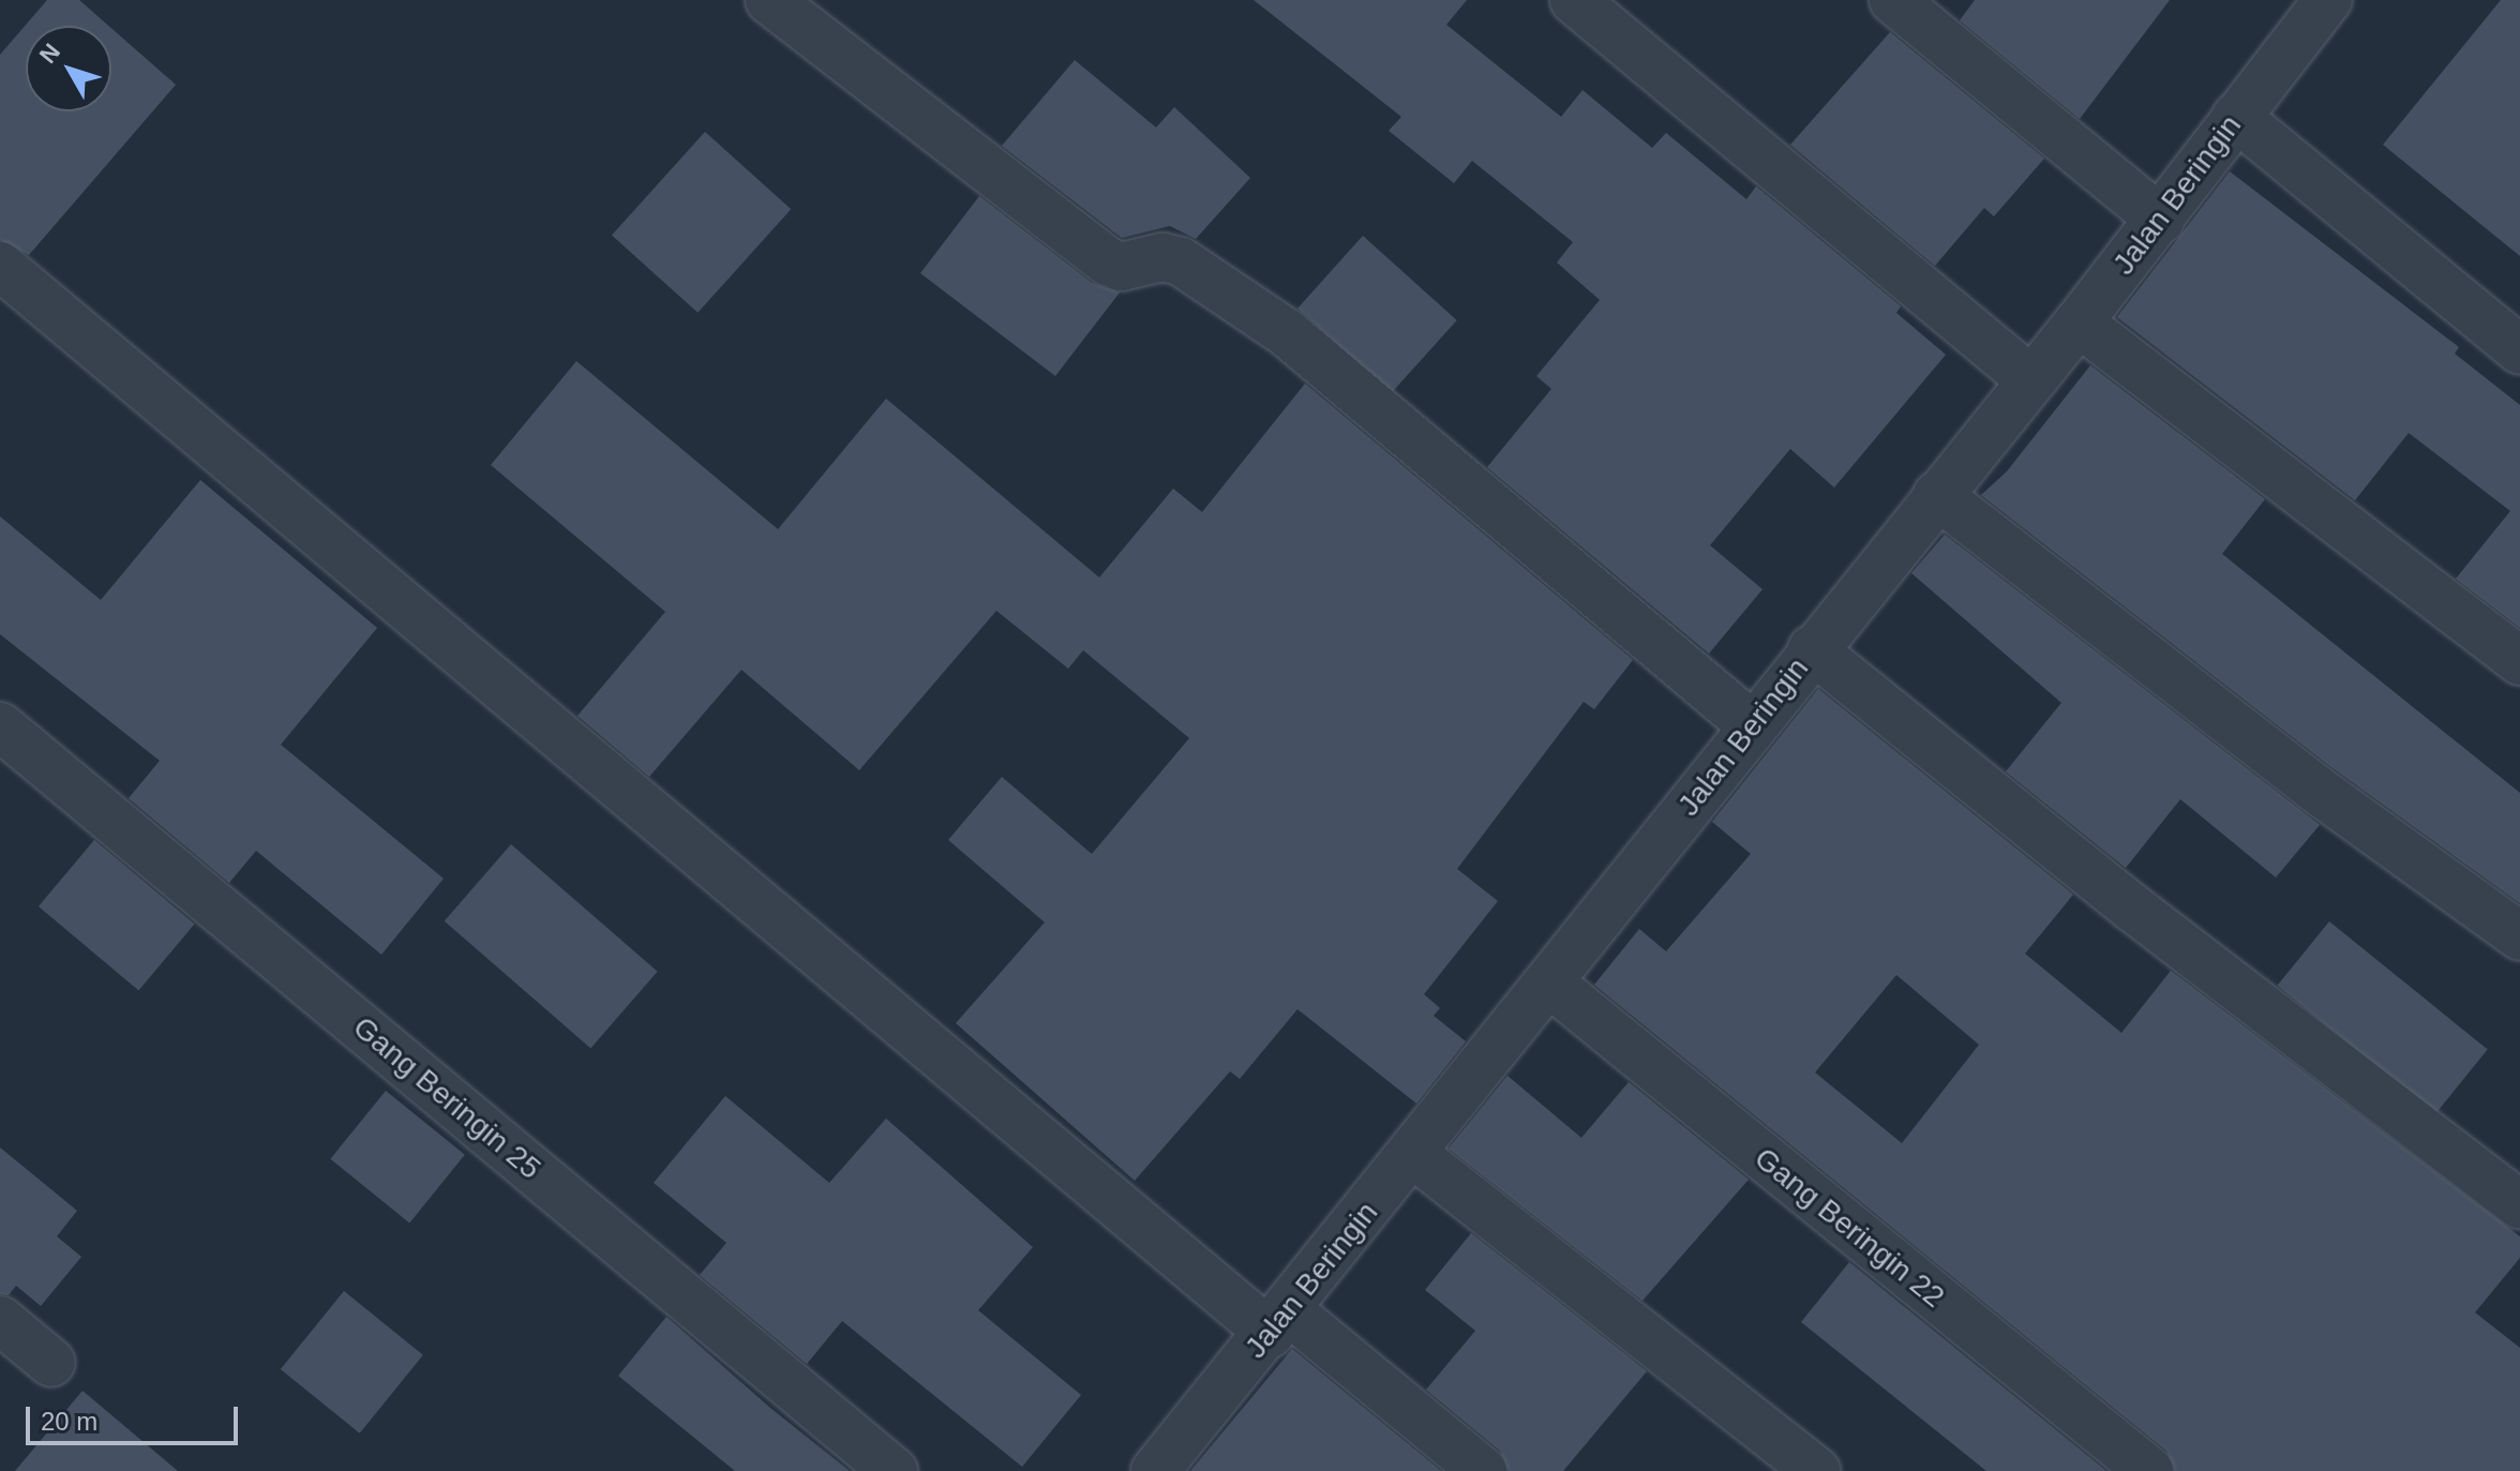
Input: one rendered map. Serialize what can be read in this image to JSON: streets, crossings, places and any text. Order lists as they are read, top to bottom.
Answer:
{
  "streets": {
    "street": ["Jalan Beringin", "Gang Beringin 25", "Gang Beringin 22"]
  },
  "crossings": [
    ["Jalan Beringin", "Gang Beringin 22"]
  ],
  "scale_bar": "20 m",
  "north": "top left"
}
